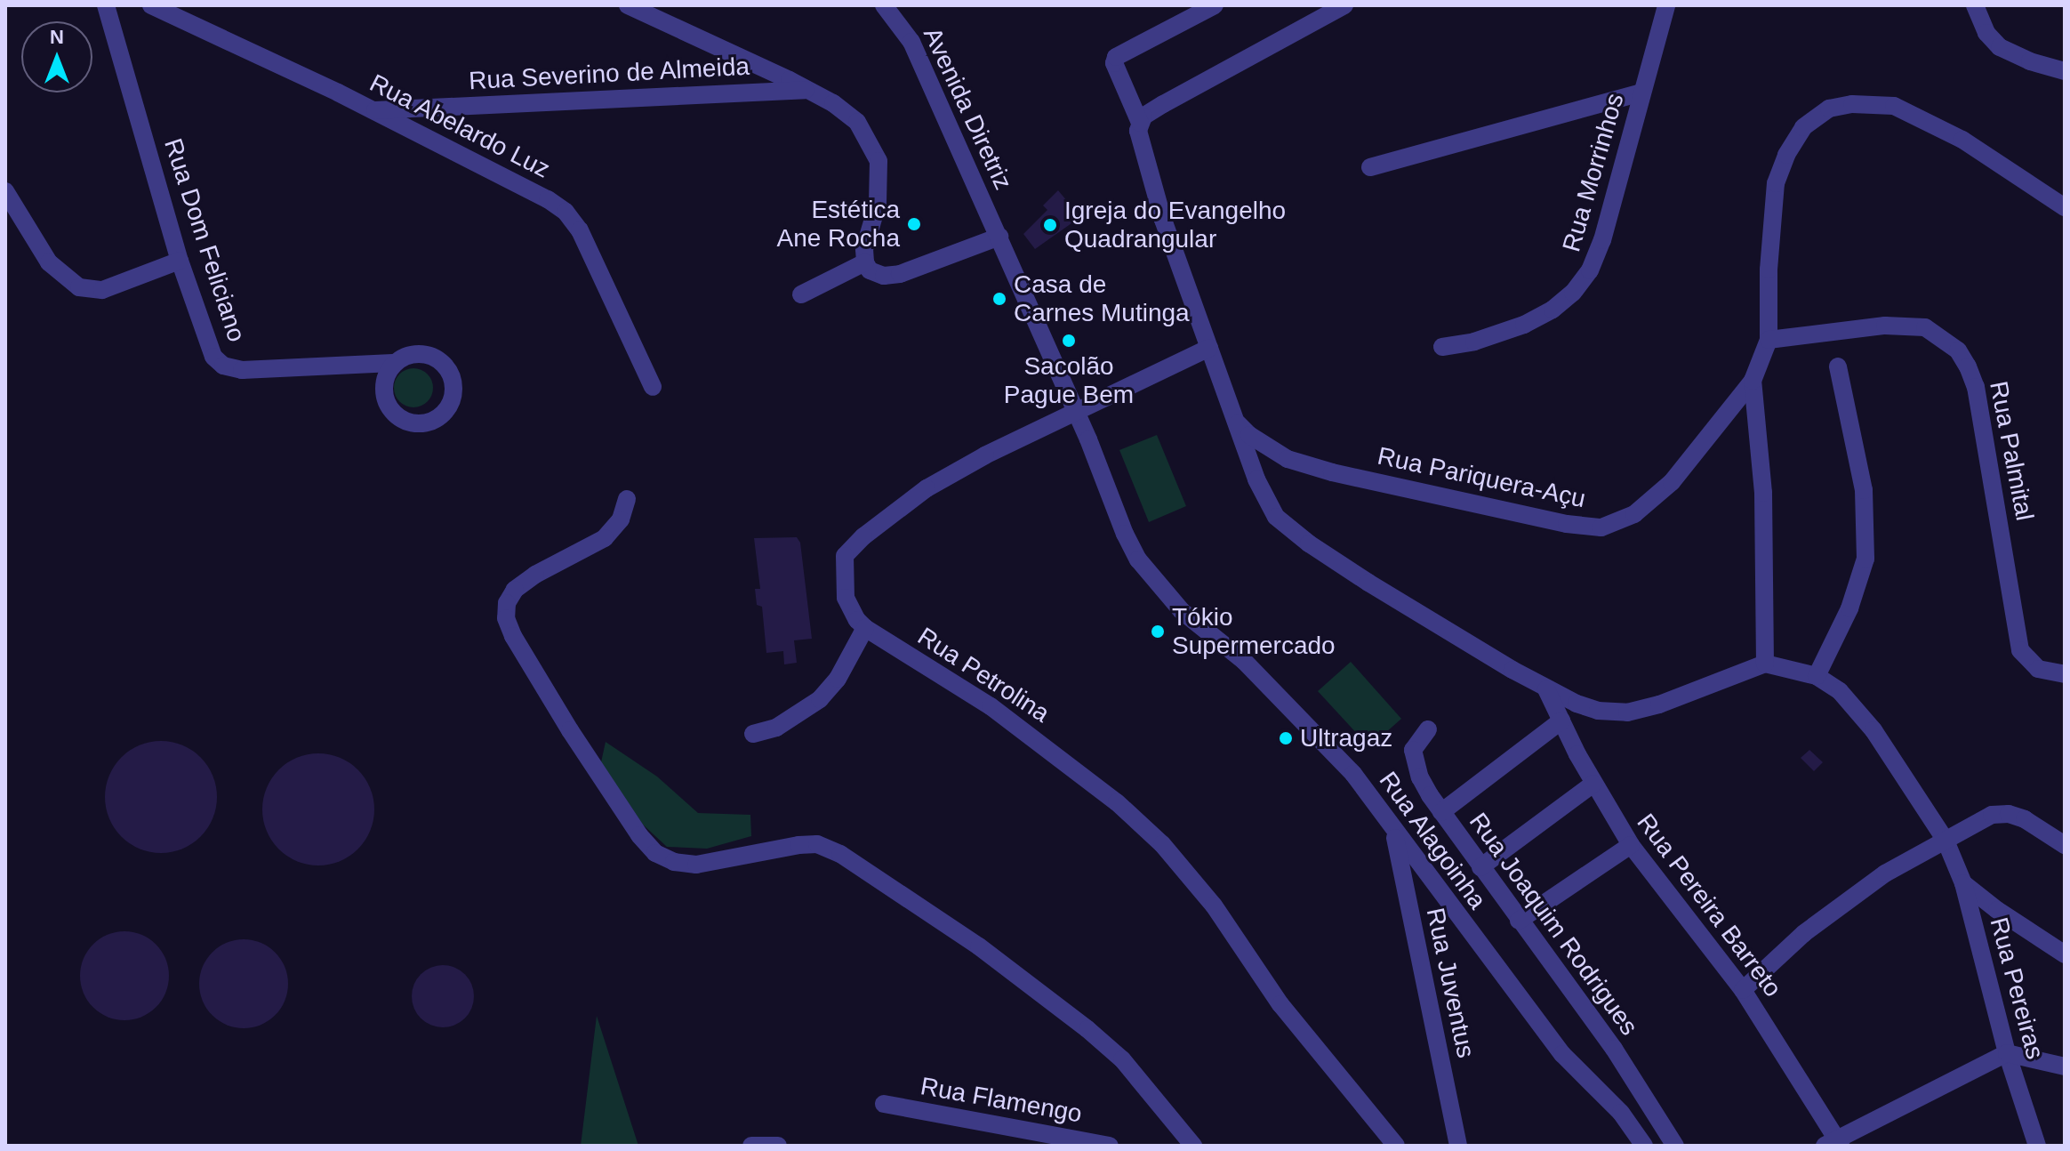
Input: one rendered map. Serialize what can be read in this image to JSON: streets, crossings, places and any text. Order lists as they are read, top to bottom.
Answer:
{
  "streets": {
    "street": [
      "Rua Severino de Almeida",
      "Avenida Diretriz",
      "Rua Abelardo Luz",
      "Rua Morrinhos",
      "Rua Dom Feliciano",
      "Rua Palmital",
      "Rua Pariquera-Açu",
      "Rua Petrolina",
      "Rua Alagoinha",
      "Rua Pereira Barreto",
      "Rua Joaquim Rodrigues",
      "Rua Juventus",
      "Rua Pereiras",
      "Rua Flamengo"
    ]
  },
  "crossings": [
    ["Rua Severino de Almeida", "Rua Abelardo Luz"],
    ["Avenida Diretriz", "Rua Alagoinha"],
    ["Rua Petrolina", "Rua Alagoinha"],
    ["Rua Alagoinha", "Rua Juventus"]
  ],
  "places": [
    "Estética Ane Rocha",
    "Igreja do Evangelho Quadrangular",
    "Casa de Carnes Mutinga",
    "Sacolão Pague Bem",
    "Tókio Supermercado",
    "Ultragaz"
  ],
  "north": "top"
}
